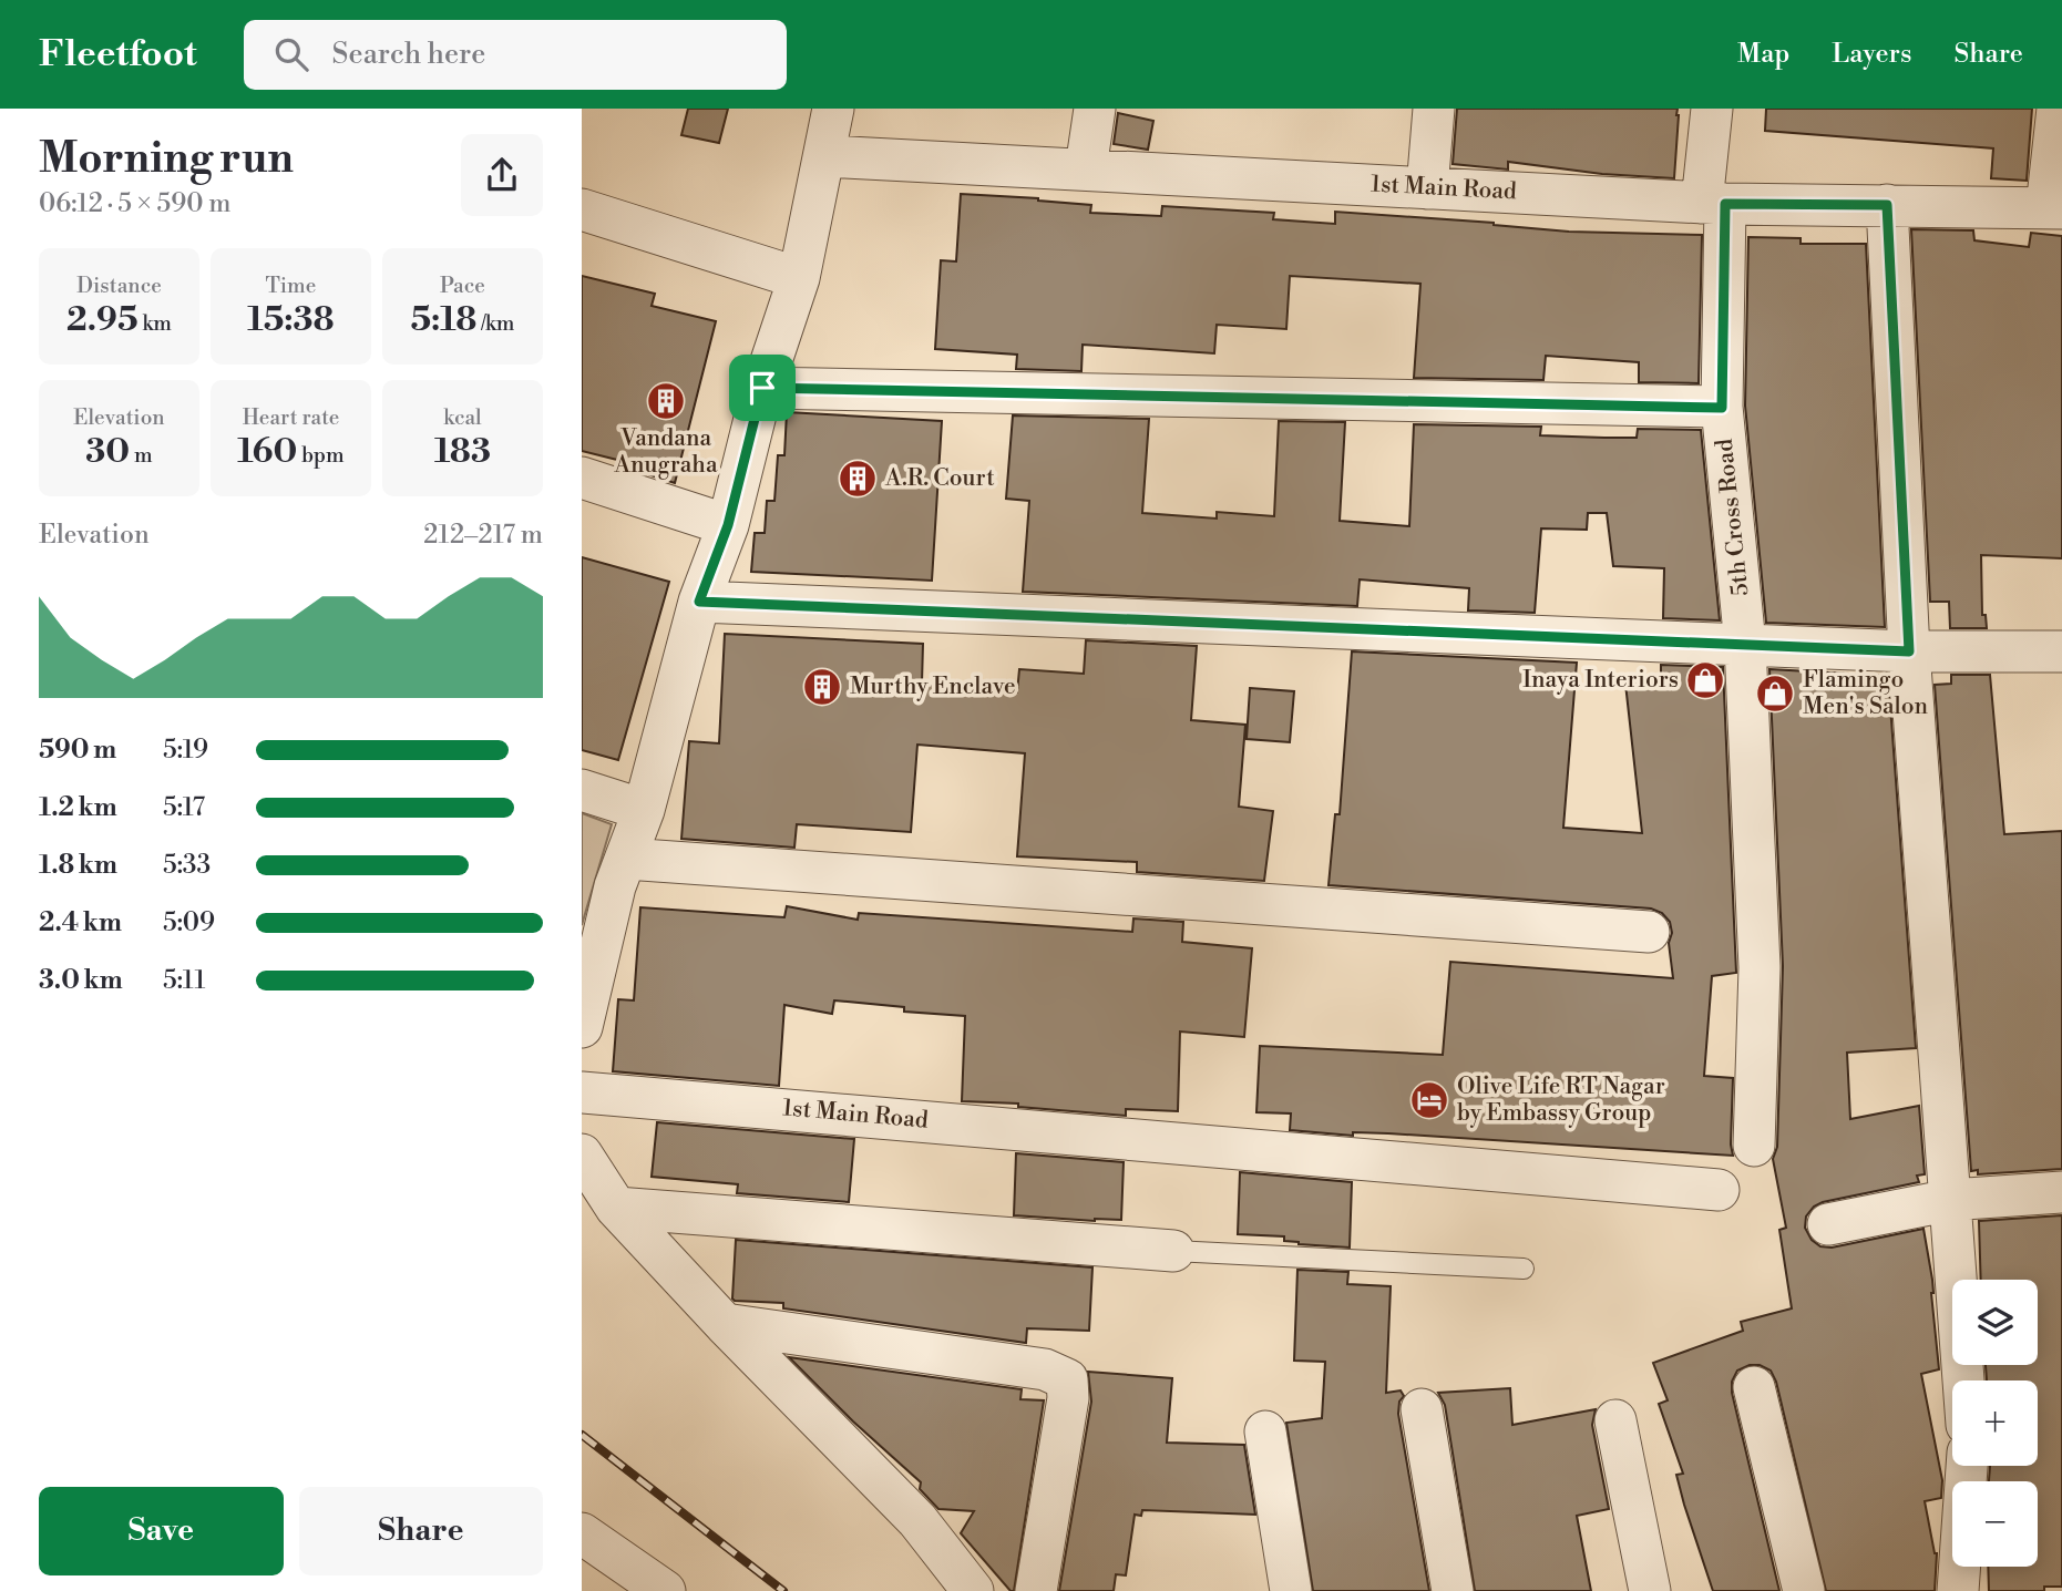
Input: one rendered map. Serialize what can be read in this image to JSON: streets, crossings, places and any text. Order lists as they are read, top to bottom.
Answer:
{
  "streets": {
    "street": ["1st Main Road", "5th Cross Road"]
  },
  "crossings": [
    ["1st Main Road", "5th Cross Road"]
  ],
  "places": {
    "building": ["Vandana Anugraha", "A.R. Court", "Murthy Enclave"],
    "shop": ["Inaya Interiors", "Flamingo Men's Salon"],
    "hotel": ["Olive Life RT Nagar by Embassy Group"]
  },
  "page": {
    "header": "Fleetfoot",
    "search": "Search here",
    "nav": ["Map", "Layers", "Share"],
    "heading": ["Morning run", "06:12 · 5 × 590 m"],
    "stats": [
      ["Distance", "2.95 km"],
      ["Time", "15:38"],
      ["Pace", "5:18 /km"],
      ["Elevation", "30 m"],
      ["Heart rate", "160 bpm"],
      ["kcal", "183"]
    ],
    "chart": ["Elevation", "212–217 m"],
    "list": [
      {
        "name": "590 m",
        "note": "5:19"
      },
      {
        "name": "1.2 km",
        "note": "5:17"
      },
      {
        "name": "1.8 km",
        "note": "5:33"
      },
      {
        "name": "2.4 km",
        "note": "5:09"
      },
      {
        "name": "3.0 km",
        "note": "5:11"
      }
    ],
    "map_buttons": ["+", "−"],
    "buttons": ["Save", "Share"]
  }
}
